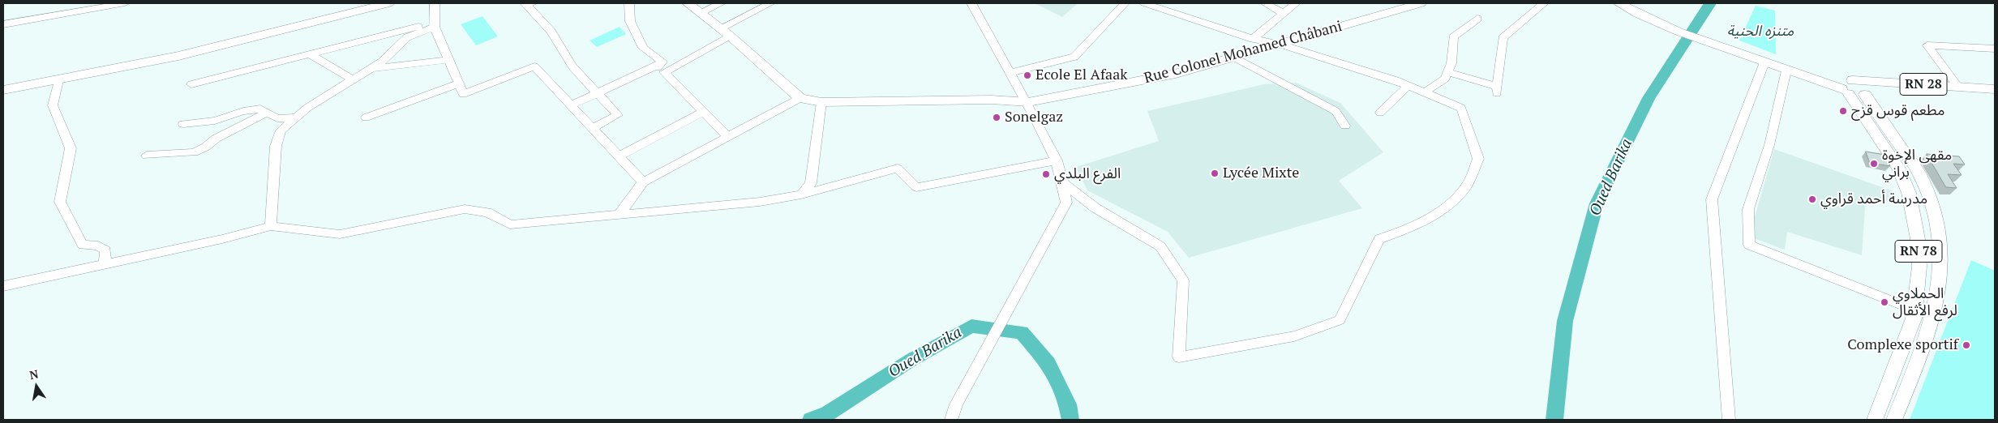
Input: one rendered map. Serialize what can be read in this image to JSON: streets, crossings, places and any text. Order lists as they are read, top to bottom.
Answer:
{
  "streets": {
    "main road": ["Rue Colonel Mohamed Châbani", "RN 28", "RN 78"]
  },
  "crossings": [
    ["RN 28", "RN 78"]
  ],
  "water": ["Oued Barika"],
  "parks": ["متنزه الحنية"],
  "places": [
    "Ecole El Afaak",
    "مطعم قوس قزح",
    "Sonelgaz",
    "مقهى الإخوة براني",
    "Lycée Mixte",
    "الفرع البلدي",
    "مدرسة أحمد قراوي",
    "الحملاوي لرفع الأثقال",
    "Complexe sportif"
  ],
  "north": "top"
}
